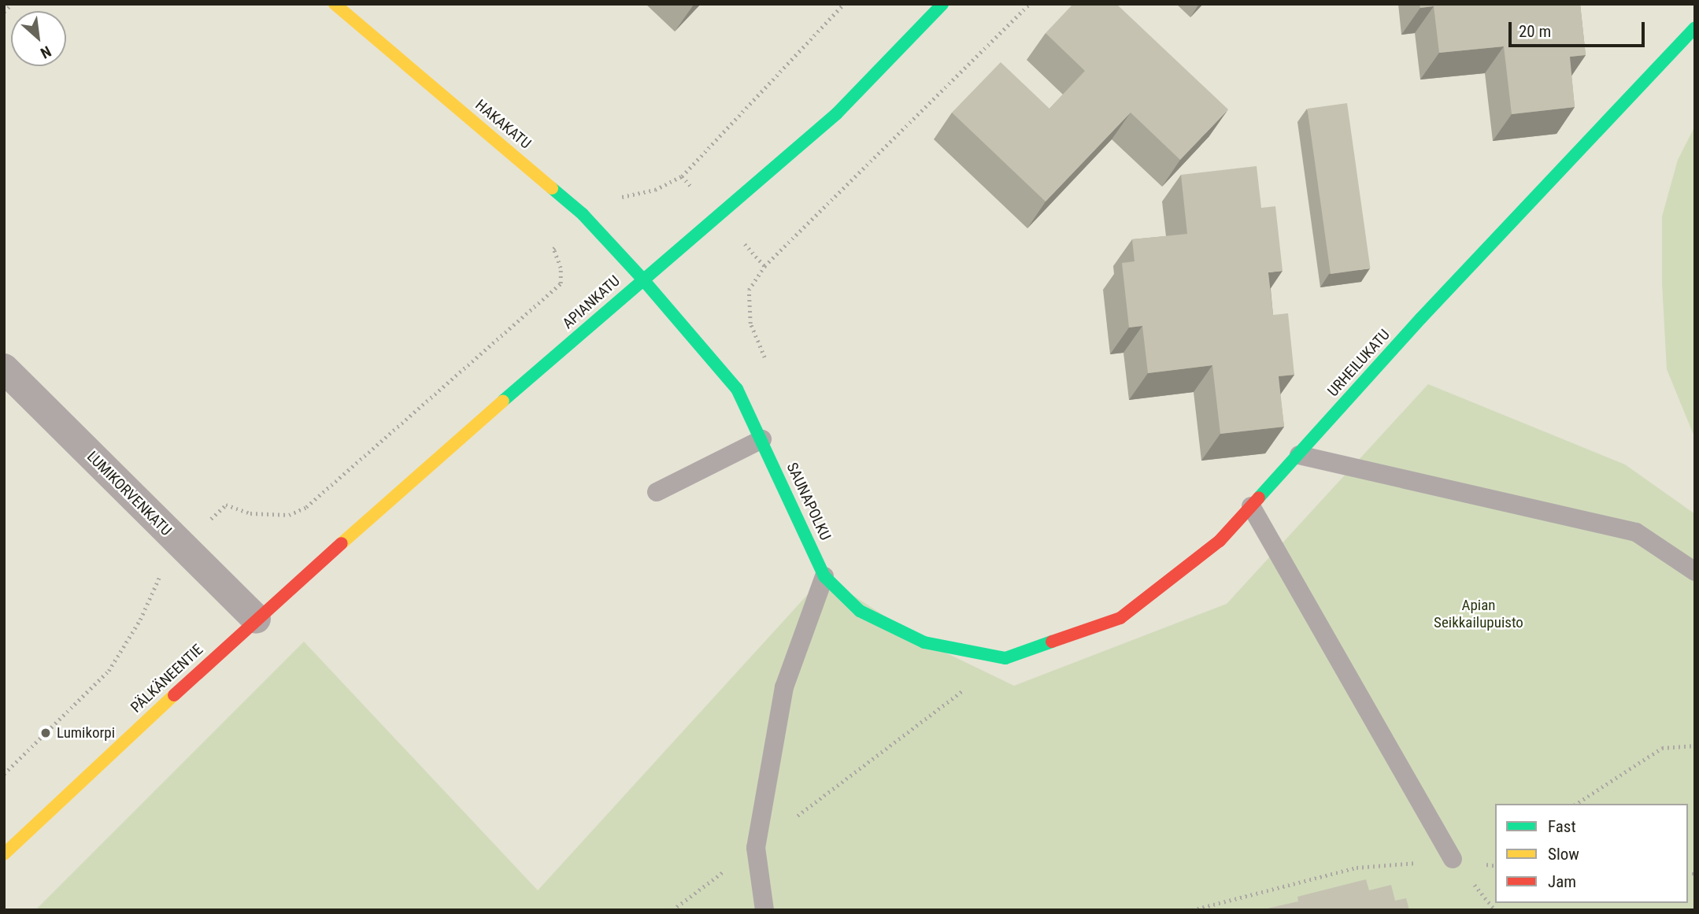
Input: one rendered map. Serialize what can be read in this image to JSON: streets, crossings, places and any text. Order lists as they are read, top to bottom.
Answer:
{
  "streets": {
    "street": [
      "HAKAKATU",
      "APIANKATU",
      "URHEILUKATU",
      "LUMIKORVENKATU",
      "SAUNAPOLKU",
      "PÄLKÄNEENTIE"
    ]
  },
  "crossings": [
    ["HAKAKATU", "APIANKATU"],
    ["HAKAKATU", "SAUNAPOLKU"],
    ["APIANKATU", "LUMIKORVENKATU"],
    ["APIANKATU", "SAUNAPOLKU"],
    ["APIANKATU", "PÄLKÄNEENTIE"],
    ["URHEILUKATU", "SAUNAPOLKU"],
    ["LUMIKORVENKATU", "PÄLKÄNEENTIE"]
  ],
  "parks": ["Apian Seikkailupuisto"],
  "places": ["Lumikorpi"],
  "legend": ["Fast", "Slow", "Jam"],
  "scale_bar": "20 m",
  "north": "bottom right"
}
